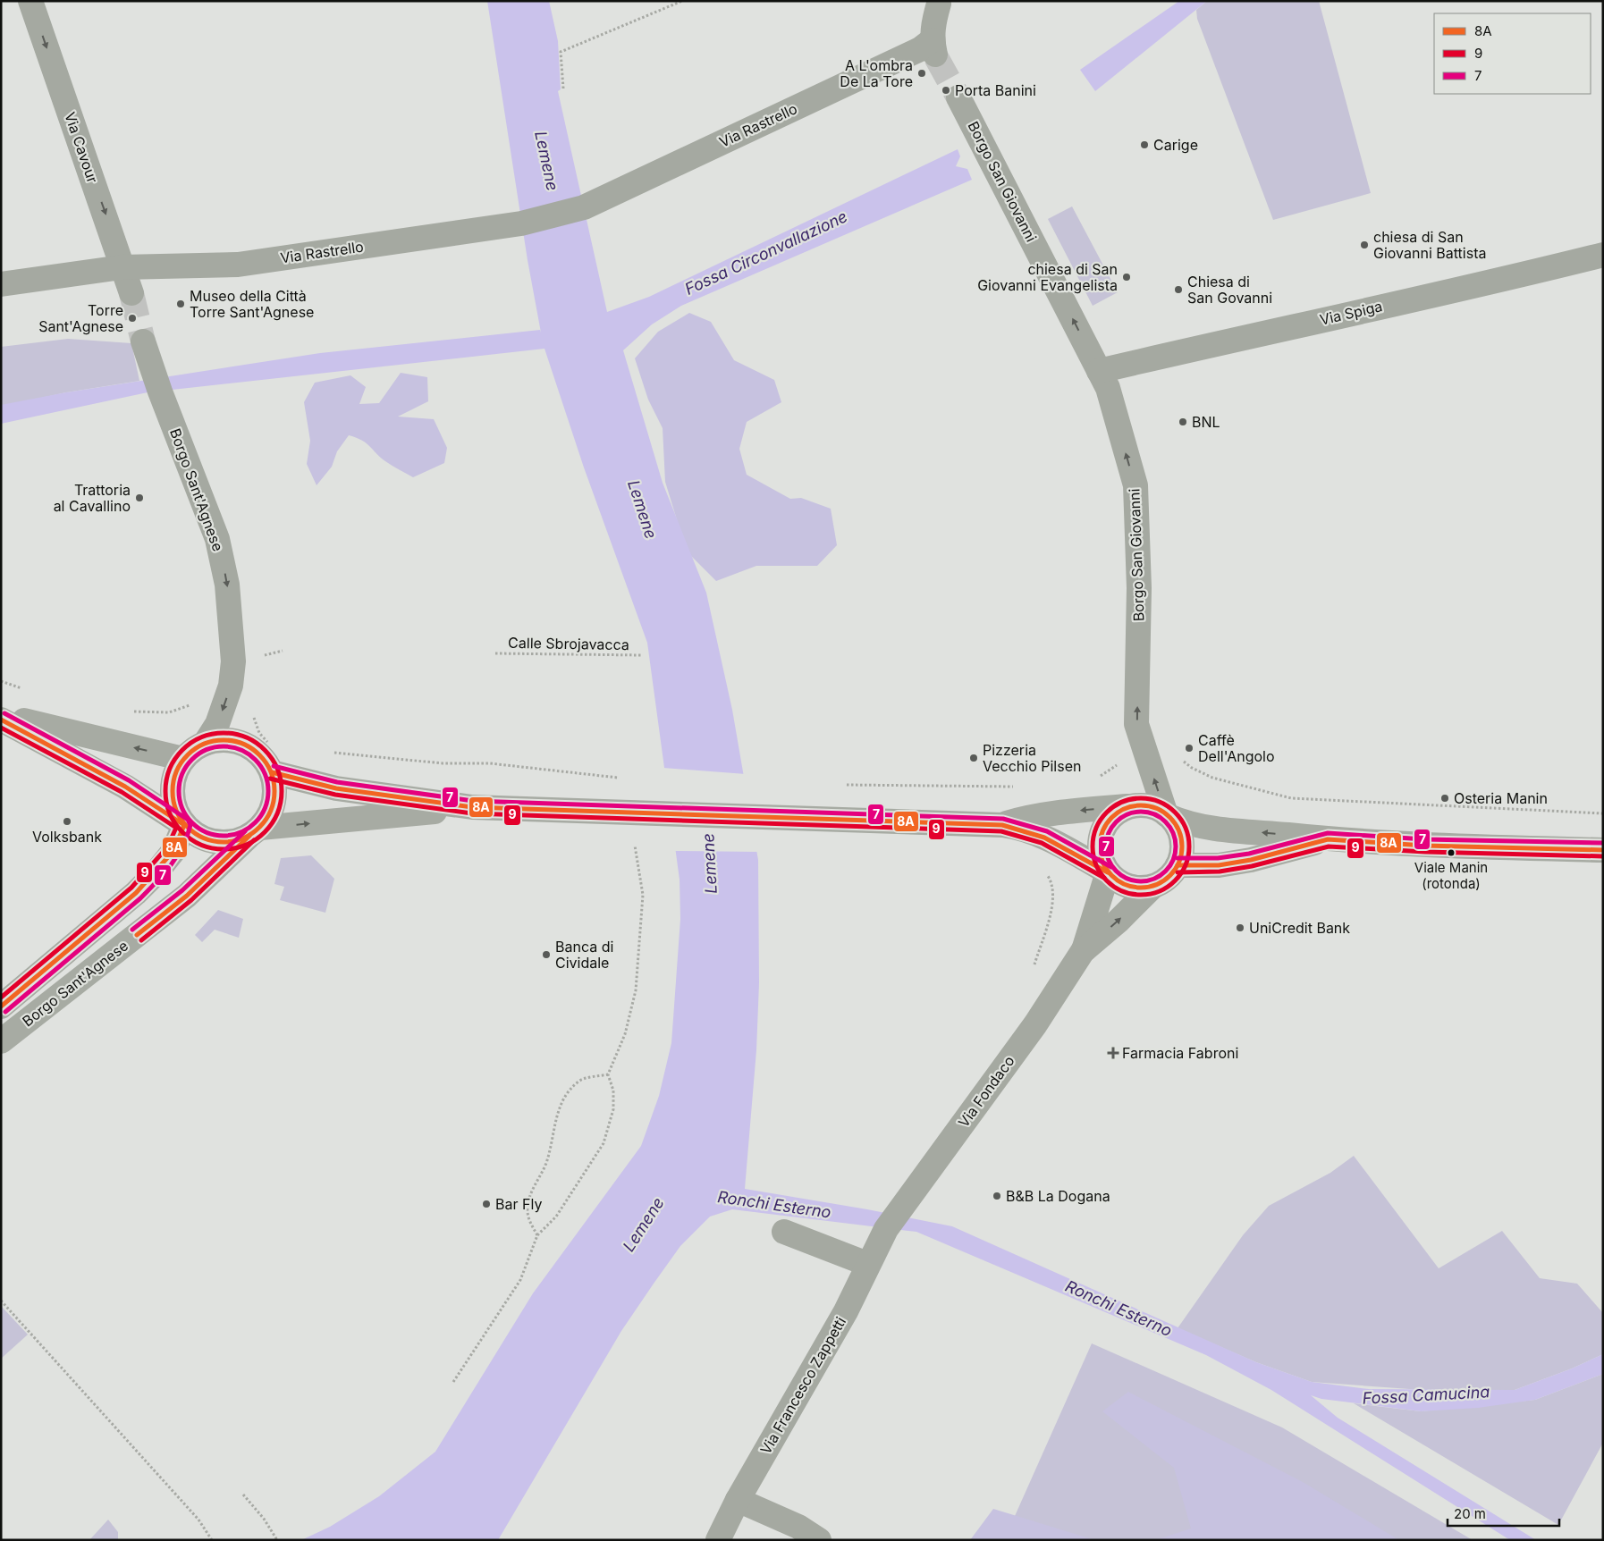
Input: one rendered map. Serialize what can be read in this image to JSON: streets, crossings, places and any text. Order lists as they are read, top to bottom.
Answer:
{
  "streets": {
    "main road": ["Borgo Sant'Agnese"],
    "street": [
      "Via Rastrello",
      "Via Cavour",
      "Borgo San Giovanni",
      "Via Spiga",
      "Via Fondaco",
      "Via Francesco Zappetti"
    ],
    "path": ["Calle Sbrojavacca"]
  },
  "crossings": [
    ["Via Rastrello", "Via Cavour"],
    ["Borgo San Giovanni", "Via Spiga"],
    ["Borgo San Giovanni", "Via Fondaco"],
    ["Via Fondaco", "Via Francesco Zappetti"]
  ],
  "one_way": ["Via Cavour", "Borgo San Giovanni", "Borgo Sant'Agnese"],
  "water": [
    "Lemene",
    "Fossa Circonvallazione",
    "Ronchi Esterno",
    "Fossa Camucina"
  ],
  "places": {
    "other": [
      "A L'ombra De La Tore",
      "Porta Banini",
      "Carige",
      "chiesa di San Giovanni Battista",
      "chiesa di San Giovanni Evangelista",
      "Chiesa di San Govanni",
      "Museo della Città Torre Sant'Agnese",
      "Torre Sant'Agnese",
      "BNL",
      "Trattoria al Cavallino",
      "Caffè Dell'Angolo",
      "Pizzeria Vecchio Pilsen",
      "Osteria Manin",
      "Volksbank",
      "Viale Manin (rotonda)",
      "UniCredit Bank",
      "Banca di Cividale",
      "B&B La Dogana",
      "Bar Fly"
    ],
    "health": ["Farmacia Fabroni"]
  },
  "lines": ["transit line 7", "transit line 8A", "transit line 9"],
  "legend": ["8A", "9", "7"],
  "scale_bar": "20 m"
}
